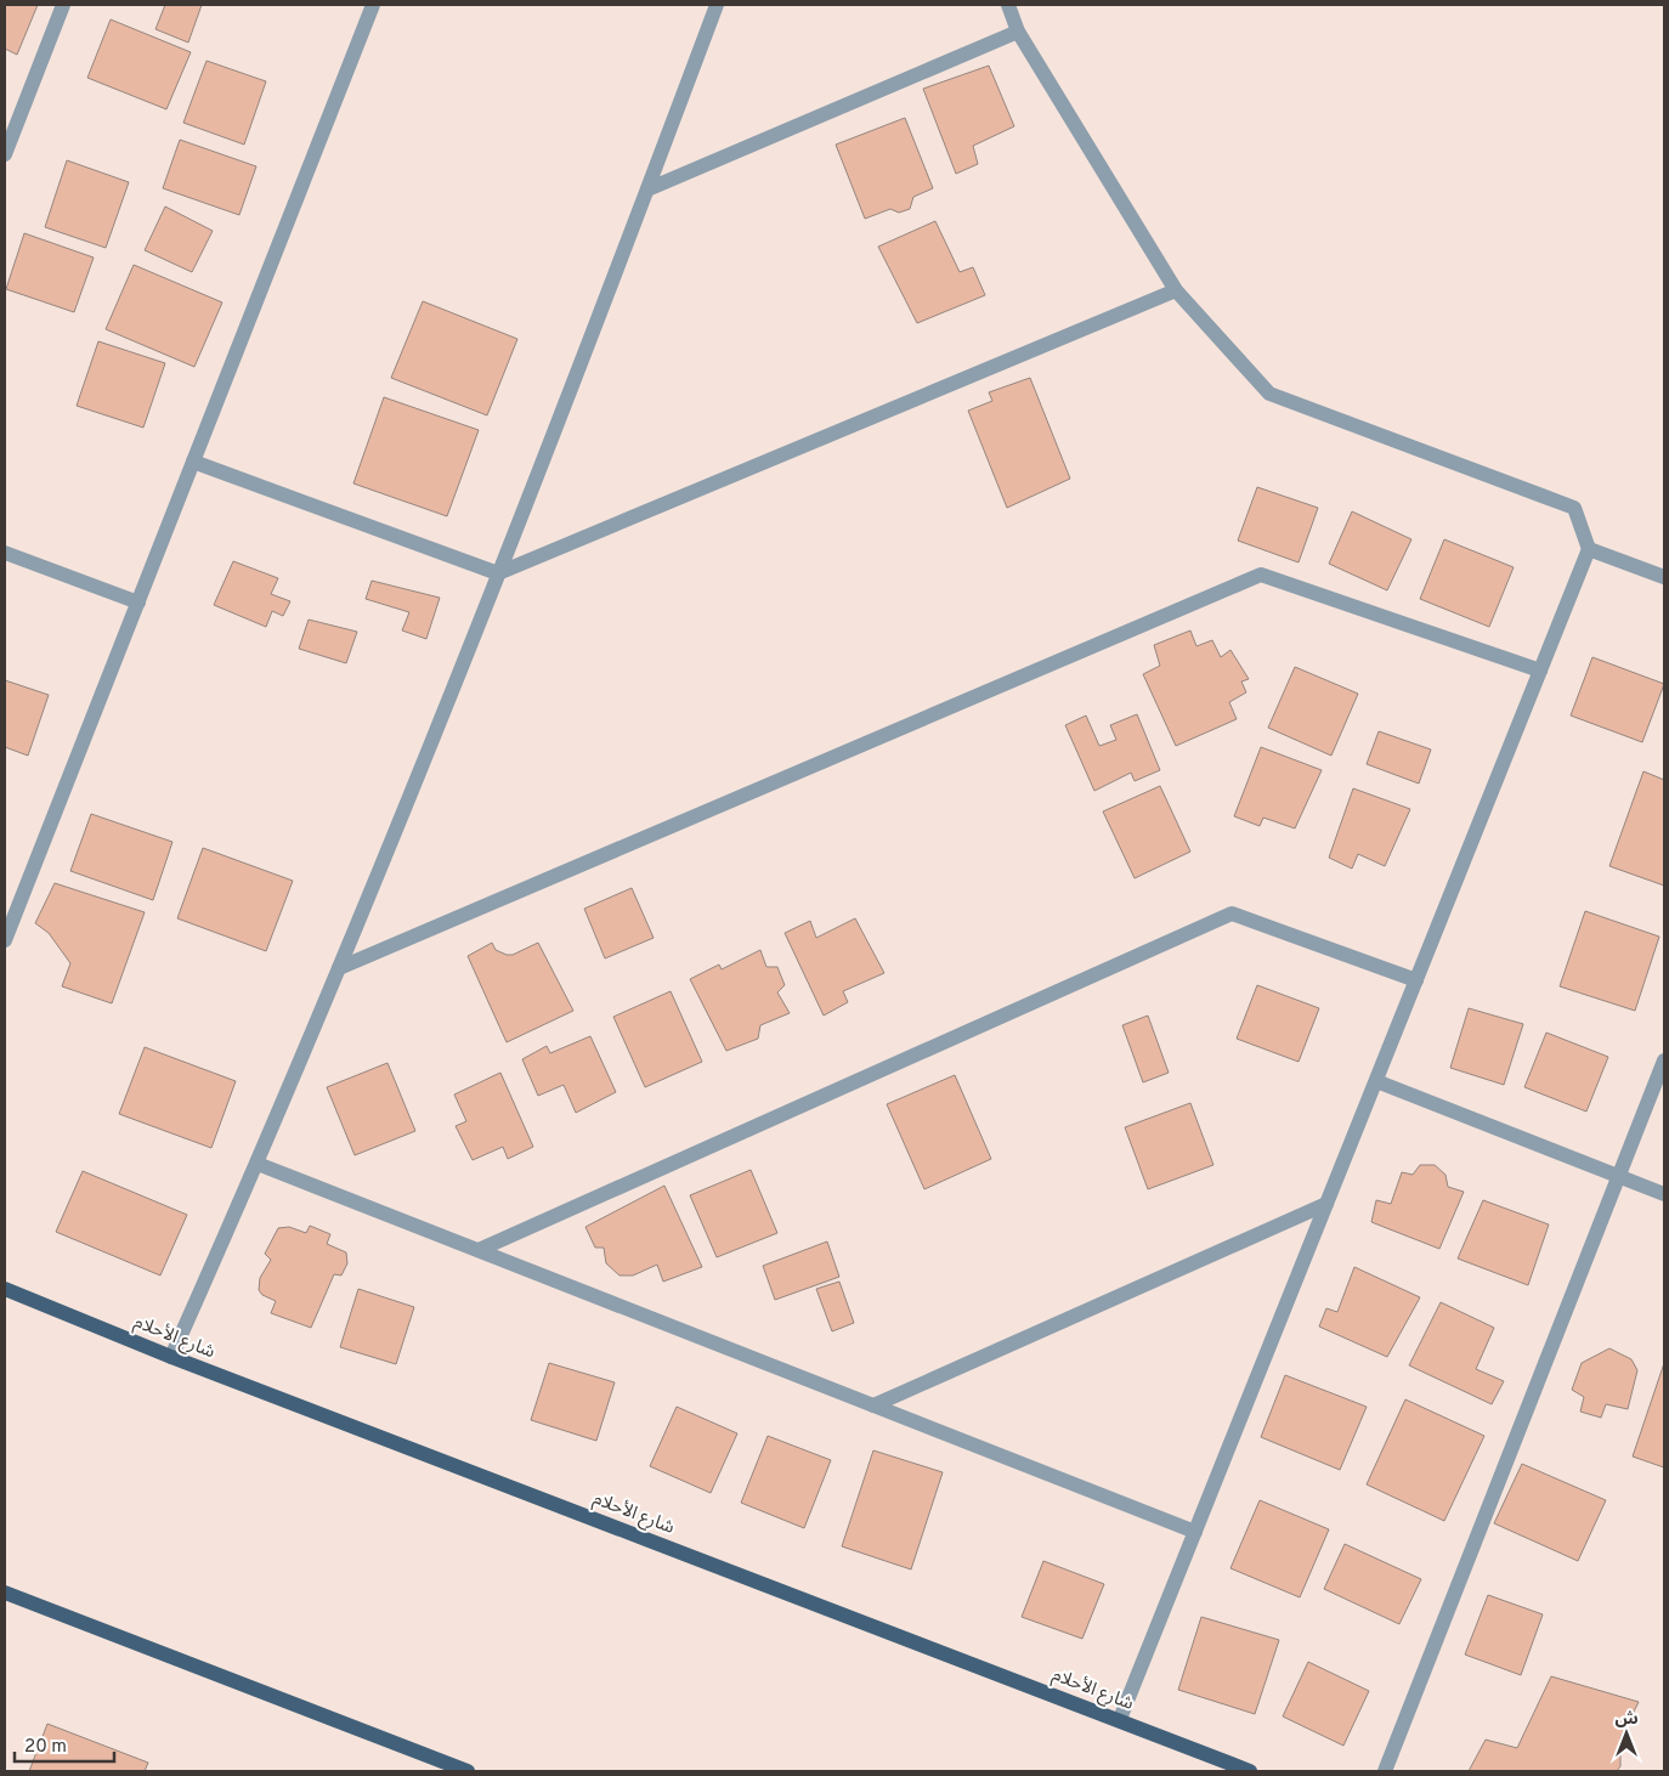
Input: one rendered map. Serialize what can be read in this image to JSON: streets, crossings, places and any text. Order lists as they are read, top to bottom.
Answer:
{
  "streets": {
    "main road": ["شارع الأحلام"]
  },
  "scale_bar": "20 m",
  "north": "top"
}
